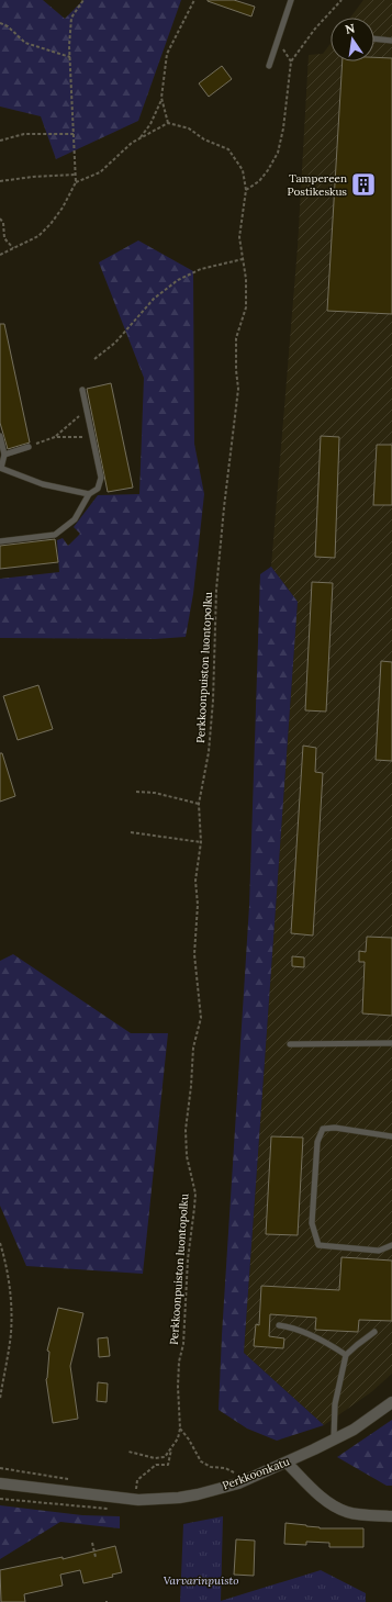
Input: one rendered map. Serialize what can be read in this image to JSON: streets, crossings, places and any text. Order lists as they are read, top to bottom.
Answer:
{
  "streets": {
    "street": ["Perkkoonkatu"],
    "path": ["Perkkoonpuiston luontopolku"]
  },
  "parks": ["Varvarinpuisto"],
  "places": {
    "building": ["Tampereen Postikeskus"]
  },
  "north": "top"
}
